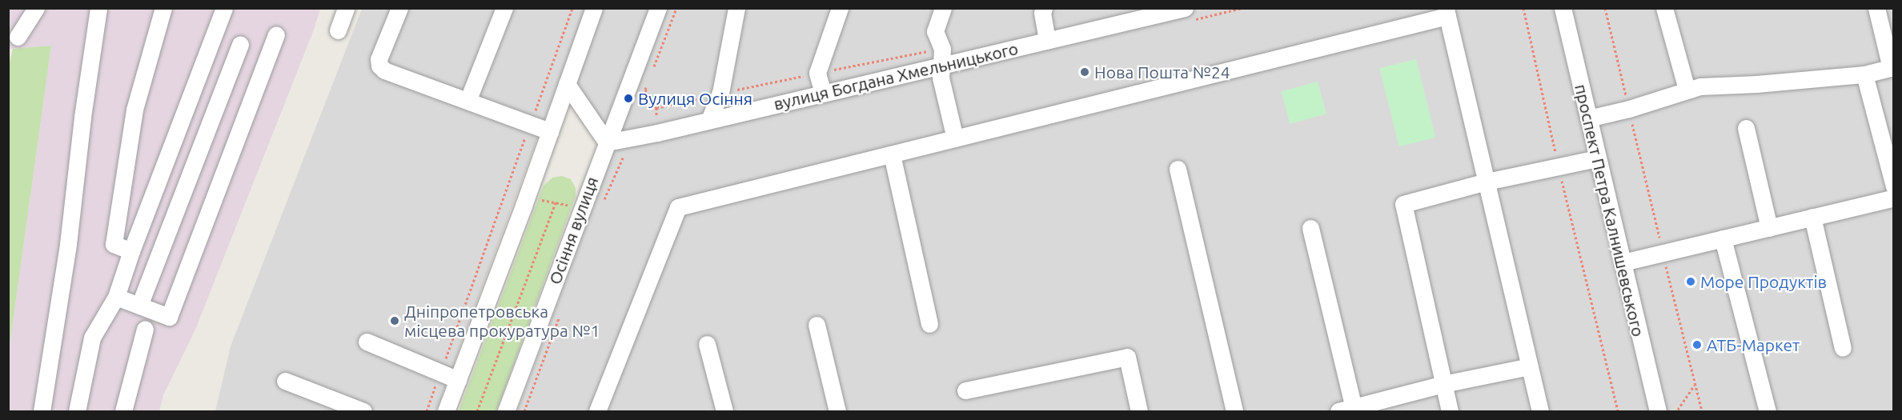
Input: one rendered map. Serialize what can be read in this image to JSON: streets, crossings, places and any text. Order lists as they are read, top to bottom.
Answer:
{
  "streets": {
    "street": ["вулиця Богдана Хмельницького", "проспект Петра Калнишевського", "Осіння вулиця"]
  },
  "crossings": [
    ["вулиця Богдана Хмельницького", "Осіння вулиця"]
  ],
  "places": [
    "Нова Пошта №24",
    "Вулиця Осіння",
    "Море Продуктiв",
    "Дніпропетровська місцева прокуратура №1",
    "АТБ-Маркет"
  ]
}
